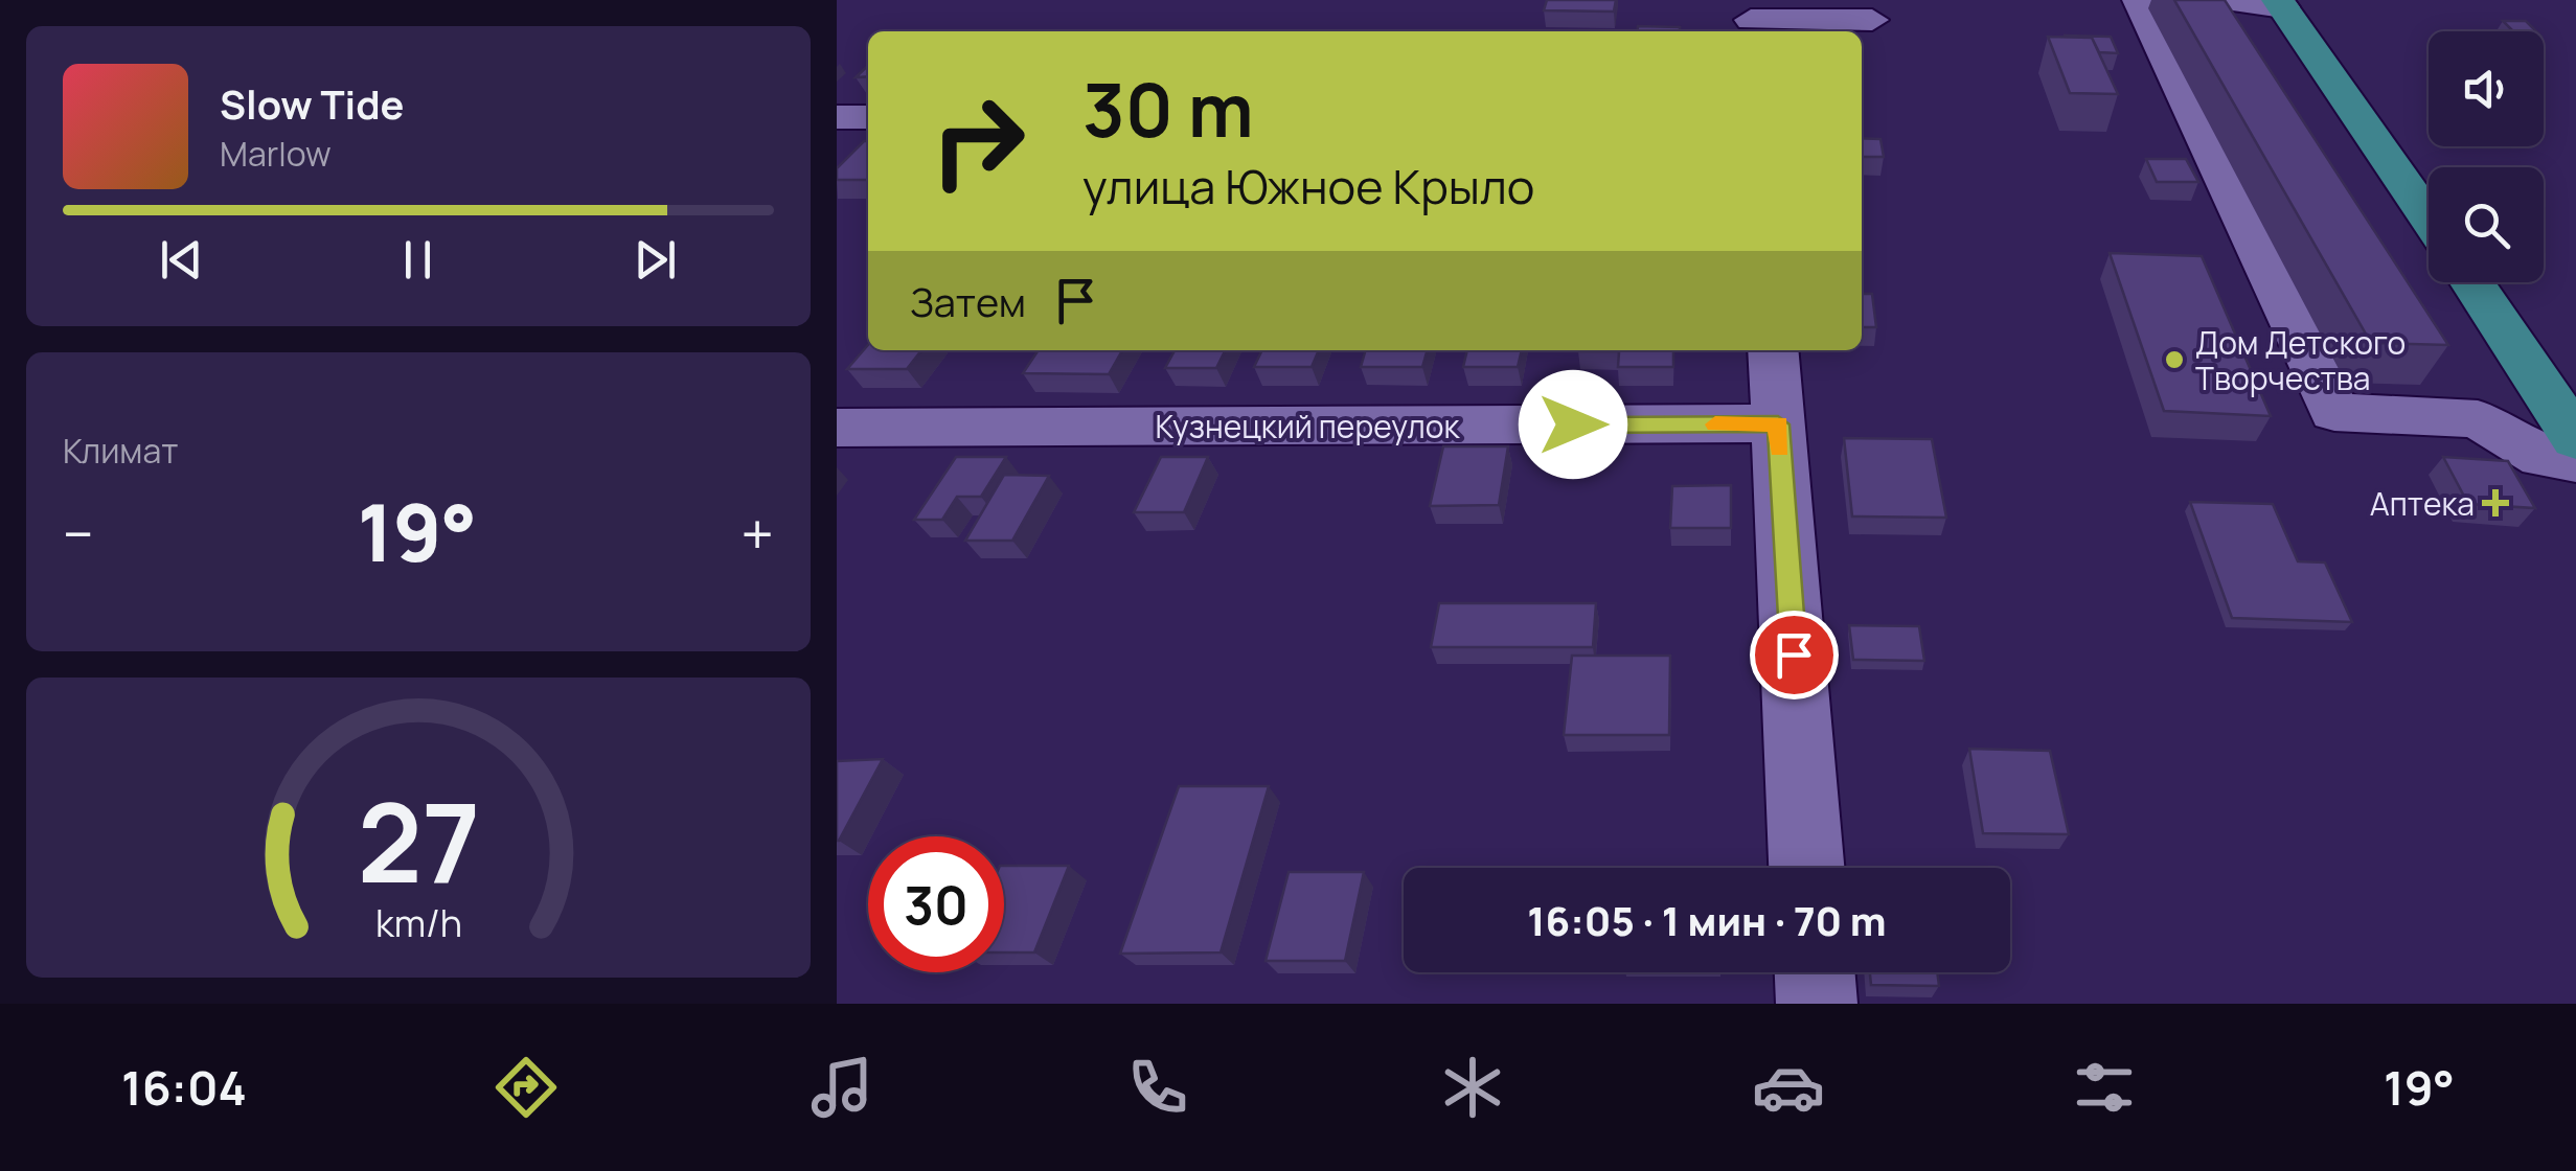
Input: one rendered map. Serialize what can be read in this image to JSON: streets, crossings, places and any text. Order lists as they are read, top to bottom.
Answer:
{
  "streets": {
    "street": ["Кузнецкий переулок"]
  },
  "places": {
    "other": ["Дом Детского Творчества"],
    "health": ["Аптека"]
  },
  "page": {
    "turn": ["30 m", "улица Южное Крыло"],
    "song": ["Slow Tide", "Marlow"],
    "then": "Затем",
    "tile": "Климат",
    "heat": ["−", "19°", "+"],
    "limit": "30",
    "trip": "16:05 · 1 мин · 70 m",
    "tabs": ["16:04", "19°"],
    "gauge": ["27", "km/h"]
  }
}
